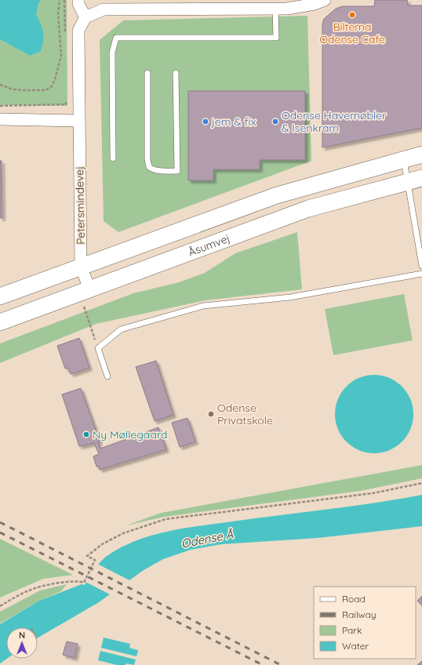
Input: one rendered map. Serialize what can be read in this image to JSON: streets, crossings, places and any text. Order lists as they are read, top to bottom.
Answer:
{
  "streets": {
    "street": ["Petersmindevej", "Åsumvej"]
  },
  "crossings": [
    ["Petersmindevej", "Åsumvej"]
  ],
  "water": ["Odense Å"],
  "places": [
    "Biltema Odense Cafe",
    "jem & fix",
    "Odense Havemøbler & Isenkram",
    "Odense Privatskole",
    "Ny Møllegaard"
  ],
  "legend": [
    "Road",
    "Railway",
    "Park",
    "Water"
  ],
  "north": "top"
}
